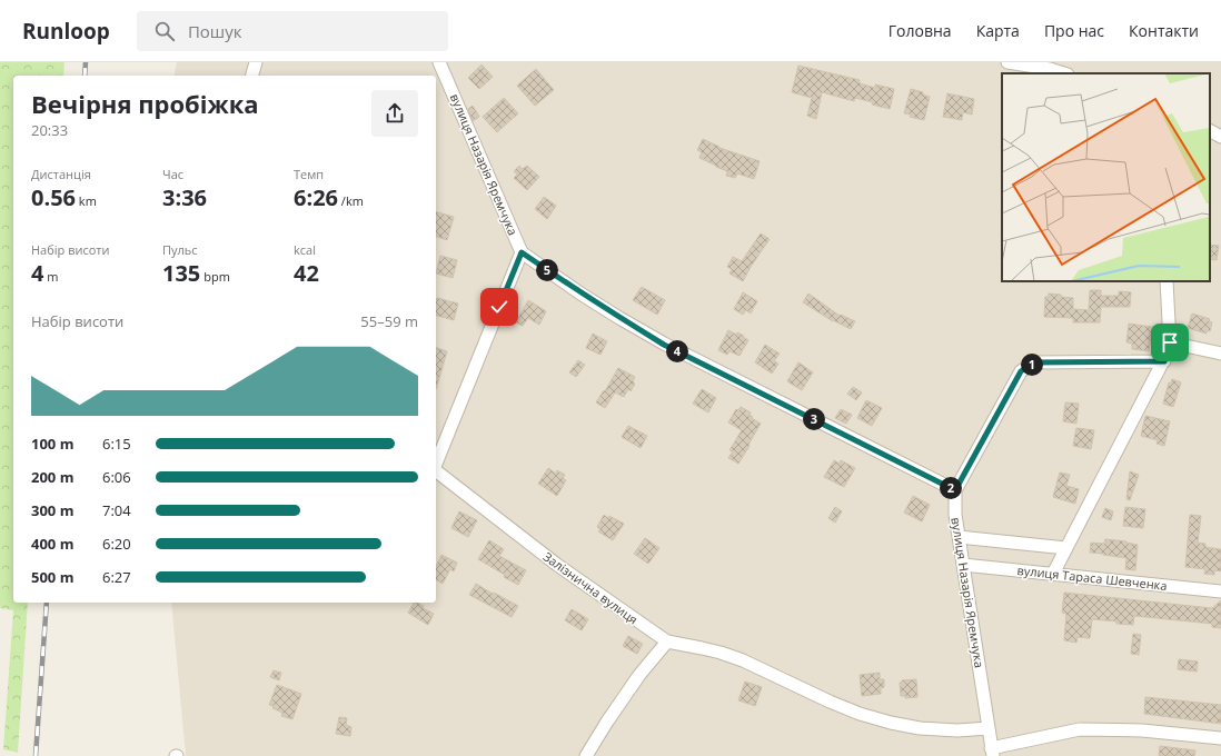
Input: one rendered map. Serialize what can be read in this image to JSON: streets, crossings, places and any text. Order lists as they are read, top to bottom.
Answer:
{
  "streets": {
    "street": ["вулиця Назарія Яремчука", "вулиця Тараса Шевченка", "Залізнична вулиця"]
  },
  "crossings": [
    ["вулиця Назарія Яремчука", "вулиця Тараса Шевченка"],
    ["вулиця Назарія Яремчука", "Залізнична вулиця"]
  ],
  "page": {
    "header": "Runloop",
    "search": "Пошук",
    "nav": [
      "Головна",
      "Карта",
      "Про нас",
      "Контакти"
    ],
    "heading": ["Вечірня пробіжка", "20:33"],
    "stats": [
      ["Дистанція", "0.56 km"],
      ["Час", "3:36"],
      ["Темп", "6:26 /km"],
      ["Набір висоти", "4 m"],
      ["Пульс", "135 bpm"],
      ["kcal", "42"]
    ],
    "pins": [
      "5",
      "4",
      "1",
      "3",
      "2"
    ],
    "chart": ["Набір висоти", "55–59 m"],
    "list": [
      {
        "name": "100 m",
        "note": "6:15"
      },
      {
        "name": "200 m",
        "note": "6:06"
      },
      {
        "name": "300 m",
        "note": "7:04"
      },
      {
        "name": "400 m",
        "note": "6:20"
      },
      {
        "name": "500 m",
        "note": "6:27"
      }
    ]
  }
}
